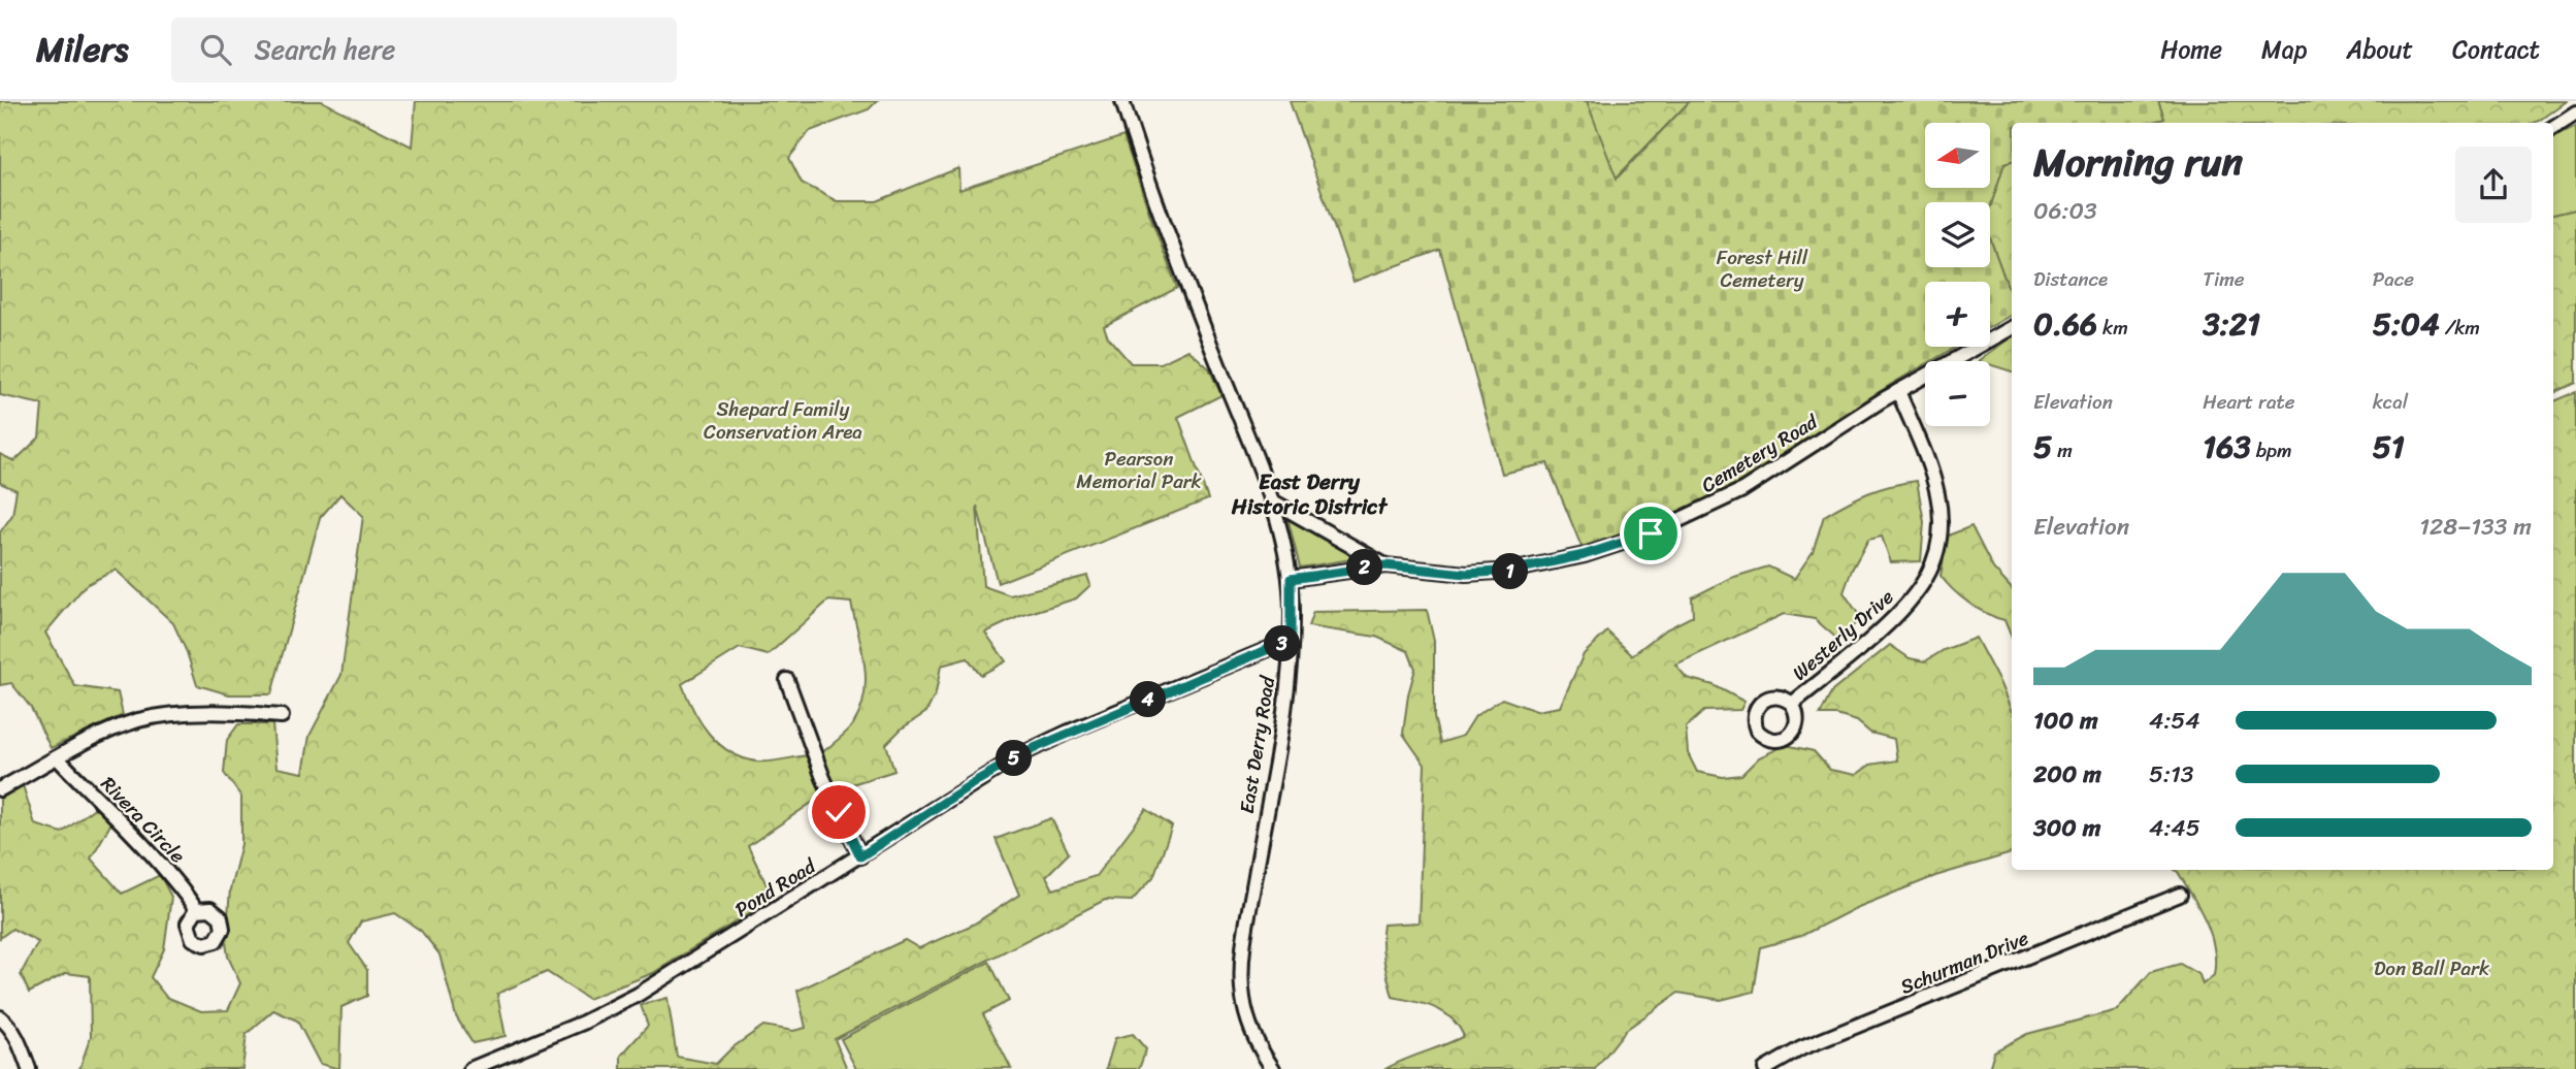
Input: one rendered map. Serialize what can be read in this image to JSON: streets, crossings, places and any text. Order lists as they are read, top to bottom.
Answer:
{
  "streets": {
    "street": [
      "Cemetery Road",
      "Westerly Drive",
      "East Derry Road",
      "Rivera Circle",
      "Pond Road",
      "Schurman Drive"
    ]
  },
  "crossings": [
    ["Cemetery Road", "Westerly Drive"],
    ["Cemetery Road", "East Derry Road"],
    ["East Derry Road", "Pond Road"]
  ],
  "districts": ["East Derry Historic District"],
  "parks": [
    "Forest Hill Cemetery",
    "Shepard Family Conservation Area",
    "Pearson Memorial Park",
    "Don Ball Park"
  ],
  "north": "left",
  "page": {
    "header": "Milers",
    "search": "Search here",
    "nav": [
      "Home",
      "Map",
      "About",
      "Contact"
    ],
    "map_buttons": ["+", "−"],
    "heading": ["Morning run", "06:03"],
    "stats": [
      ["Distance", "0.66 km"],
      ["Time", "3:21"],
      ["Pace", "5:04 /km"],
      ["Elevation", "5 m"],
      ["Heart rate", "163 bpm"],
      ["kcal", "51"]
    ],
    "chart": ["Elevation", "128–133 m"],
    "pins": [
      "2",
      "1",
      "3",
      "4",
      "5"
    ],
    "list": [
      {
        "name": "100 m",
        "note": "4:54"
      },
      {
        "name": "200 m",
        "note": "5:13"
      },
      {
        "name": "300 m",
        "note": "4:45"
      }
    ]
  }
}
